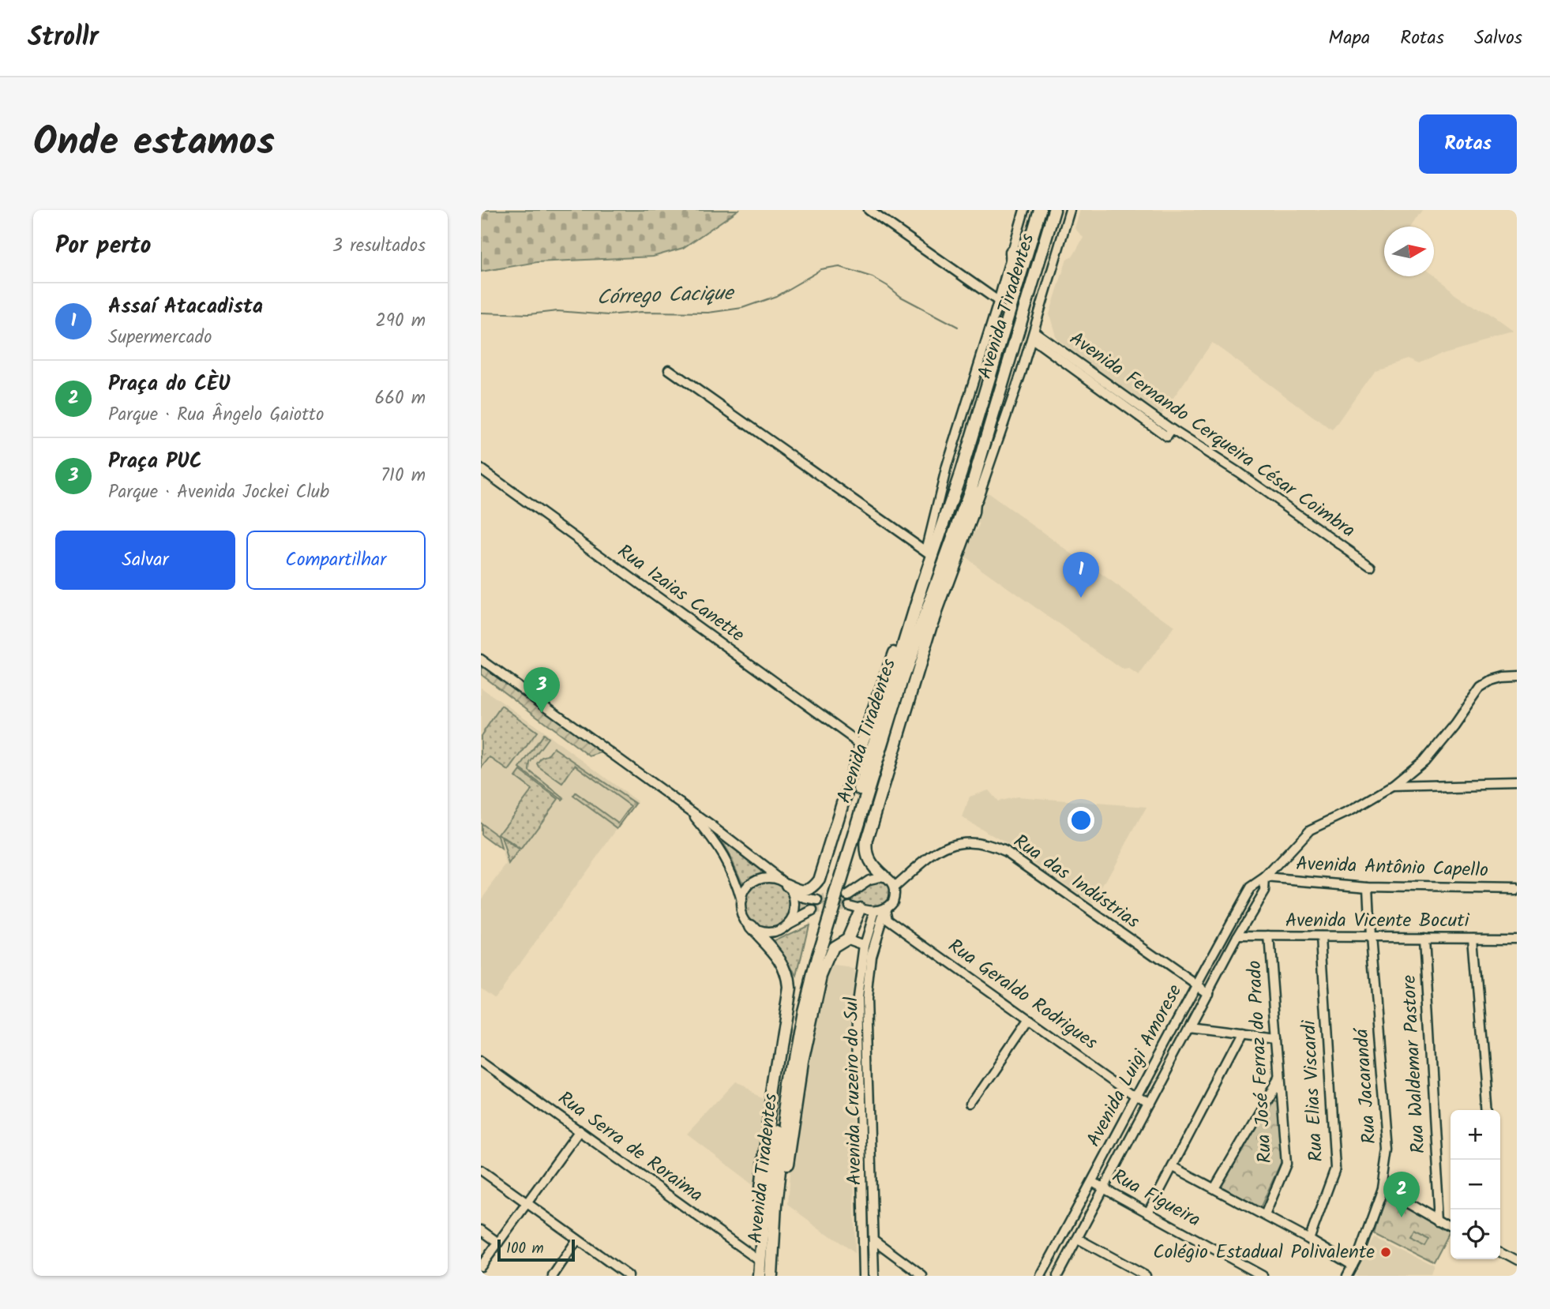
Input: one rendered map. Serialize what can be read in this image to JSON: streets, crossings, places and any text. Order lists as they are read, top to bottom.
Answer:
{
  "streets": {
    "highway": ["Avenida Tiradentes"],
    "street": [
      "Avenida Fernando Cerqueira César Coimbra",
      "Rua Izaias Canette",
      "Avenida Antônio Capello",
      "Rua das Indústrias",
      "Avenida Vicente Bocuti",
      "Rua Geraldo Rodrigues",
      "Rua José Ferraz do Prado",
      "Rua Waldemar Pastore",
      "Avenida Luigi Amorese",
      "Rua Jacarandá",
      "Avenida Cruzeiro do Sul",
      "Rua Elias Viscardi",
      "Rua Serra de Roraima",
      "Rua Figueira"
    ]
  },
  "crossings": [
    ["Avenida Tiradentes", "Rua Serra de Roraima"],
    ["Avenida Antônio Capello", "Avenida Luigi Amorese"],
    ["Avenida Antônio Capello", "Rua Jacarandá"],
    ["Rua das Indústrias", "Avenida Luigi Amorese"],
    ["Rua das Indústrias", "Avenida Cruzeiro do Sul"],
    ["Avenida Vicente Bocuti", "Rua José Ferraz do Prado"],
    ["Avenida Vicente Bocuti", "Rua Waldemar Pastore"],
    ["Avenida Vicente Bocuti", "Avenida Luigi Amorese"],
    ["Avenida Vicente Bocuti", "Rua Jacarandá"],
    ["Avenida Vicente Bocuti", "Rua Elias Viscardi"],
    ["Rua Geraldo Rodrigues", "Avenida Luigi Amorese"],
    ["Rua Geraldo Rodrigues", "Avenida Cruzeiro do Sul"],
    ["Avenida Luigi Amorese", "Rua Figueira"]
  ],
  "water": ["Córrego Cacique"],
  "places": ["Colégio Estadual Polivalente"],
  "scale_bar": "100 m",
  "north": "right",
  "page": {
    "header": "Strollr",
    "nav": ["Mapa", "Rotas", "Salvos"],
    "title": "Onde estamos",
    "buttons": [
      "Rotas",
      ["Salvar", "Compartilhar"]
    ],
    "heading": ["Por perto", "3 resultados"],
    "list": [
      {
        "mark": "1",
        "name": "Assaí Atacadista",
        "note": "Supermercado",
        "value": "290 m"
      },
      {
        "mark": "2",
        "name": "Praça do CÈU",
        "note": "Parque · Rua Ângelo Gaiotto",
        "value": "660 m"
      },
      {
        "mark": "3",
        "name": "Praça PUC",
        "note": "Parque · Avenida Jockei Club",
        "value": "710 m"
      }
    ],
    "pins": ["1", "3", "2"],
    "map_buttons": ["+", "−"],
    "scale": "100 m"
  }
}
